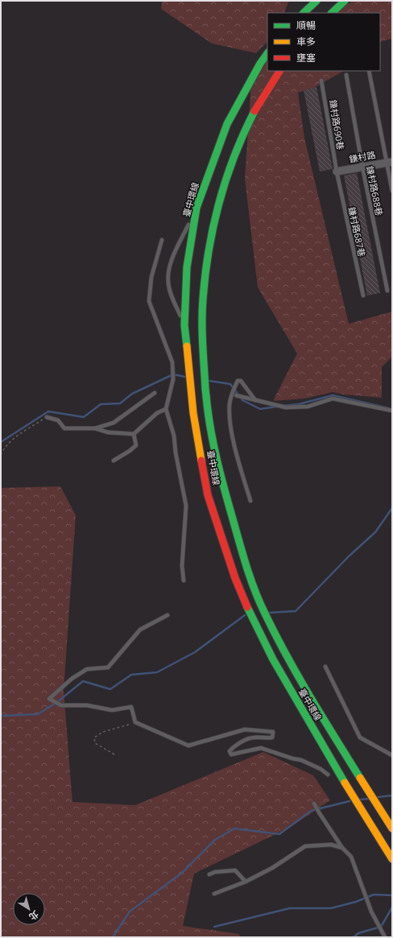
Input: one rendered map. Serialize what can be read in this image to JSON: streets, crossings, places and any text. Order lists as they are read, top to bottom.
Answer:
{
  "streets": {
    "highway": ["臺中環線"],
    "street": ["鎌村路"],
    "lane": ["鎌村路690巷", "鎌村路688巷", "鎌村路687巷"]
  },
  "crossings": [
    ["鎌村路690巷", "鎌村路"],
    ["鎌村路690巷", "鎌村路687巷"],
    ["鎌村路", "鎌村路688巷"],
    ["鎌村路", "鎌村路687巷"]
  ],
  "legend": ["順暢", "車多", "壅塞"],
  "north": "bottom right"
}
